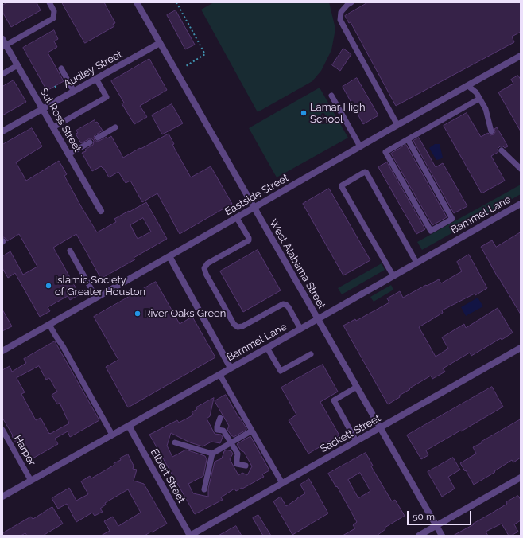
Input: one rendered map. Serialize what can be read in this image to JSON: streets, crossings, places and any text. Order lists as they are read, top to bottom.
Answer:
{
  "streets": {
    "street": [
      "Audley Street",
      "Sul Ross Street",
      "Eastside Street",
      "Bammel Lane",
      "West Alabama Street",
      "Sackett Street",
      "Elbert Street"
    ],
    "lane": ["Harper"]
  },
  "crossings": [
    ["Audley Street", "Sul Ross Street"],
    ["Audley Street", "West Alabama Street"],
    ["Eastside Street", "West Alabama Street"],
    ["Bammel Lane", "West Alabama Street"],
    ["Bammel Lane", "Harper"],
    ["Bammel Lane", "Elbert Street"],
    ["West Alabama Street", "Sackett Street"],
    ["Sackett Street", "Elbert Street"]
  ],
  "places": ["Lamar High School", "Islamic Society of Greater Houston", "River Oaks Green"],
  "scale_bar": "50 m"
}
